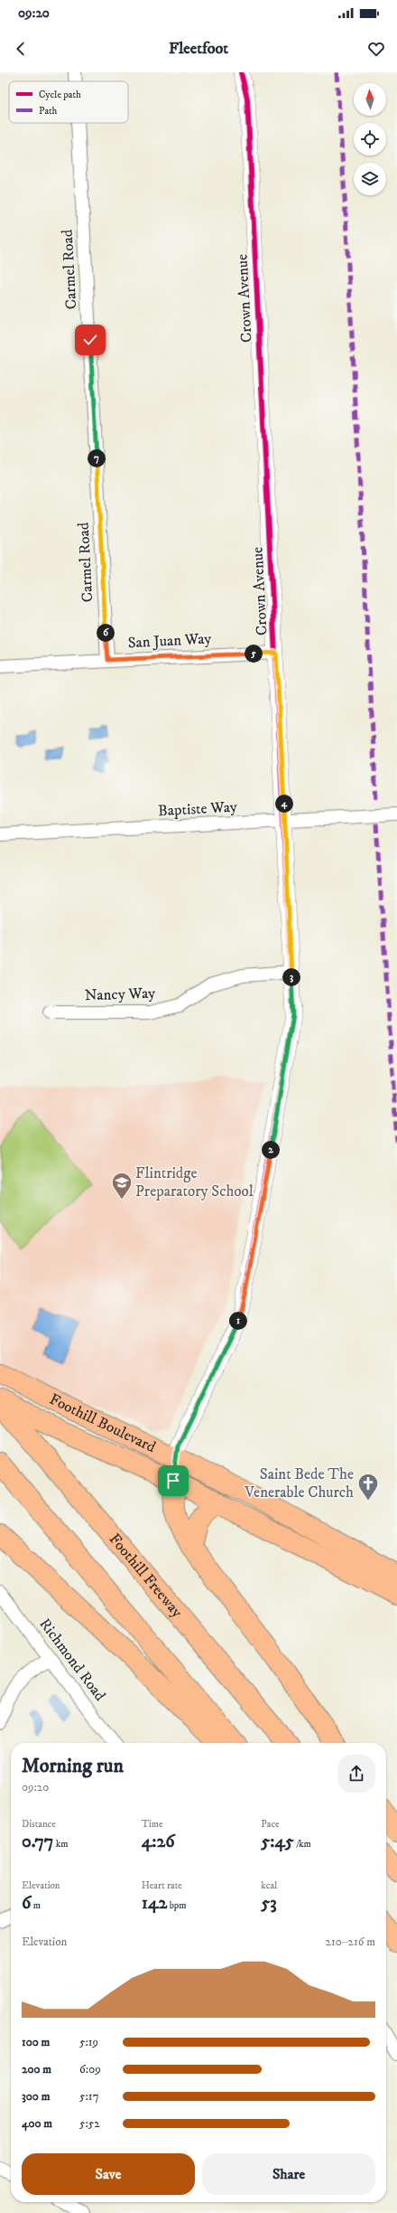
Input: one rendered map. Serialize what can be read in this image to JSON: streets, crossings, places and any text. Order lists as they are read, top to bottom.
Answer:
{
  "streets": {
    "main road": ["Foothill Boulevard", "Foothill Freeway"],
    "street": [
      "Carmel Road",
      "Crown Avenue",
      "San Juan Way",
      "Baptiste Way",
      "Nancy Way",
      "Richmond Road"
    ]
  },
  "crossings": [
    ["Carmel Road", "San Juan Way"],
    ["Crown Avenue", "San Juan Way"],
    ["Crown Avenue", "Baptiste Way"],
    ["Crown Avenue", "Nancy Way"],
    ["Crown Avenue", "Foothill Boulevard"]
  ],
  "places": {
    "school or university": ["Flintridge Preparatory School"],
    "church": ["Saint Bede The Venerable Church"]
  },
  "legend": ["Cycle path", "Path"],
  "north": "top",
  "page": {
    "status": "09:20",
    "header": "Fleetfoot",
    "pins": [
      "7",
      "6",
      "5",
      "4",
      "3",
      "2",
      "1"
    ],
    "heading": ["Morning run", "09:20"],
    "stats": [
      ["Distance", "0.77 km"],
      ["Time", "4:26"],
      ["Pace", "5:45 /km"],
      ["Elevation", "6 m"],
      ["Heart rate", "142 bpm"],
      ["kcal", "53"]
    ],
    "chart": ["Elevation", "210–216 m"],
    "list": [
      {
        "name": "100 m",
        "note": "5:19"
      },
      {
        "name": "200 m",
        "note": "6:09"
      },
      {
        "name": "300 m",
        "note": "5:17"
      },
      {
        "name": "400 m",
        "note": "5:52"
      }
    ],
    "buttons": ["Save", "Share"]
  }
}
